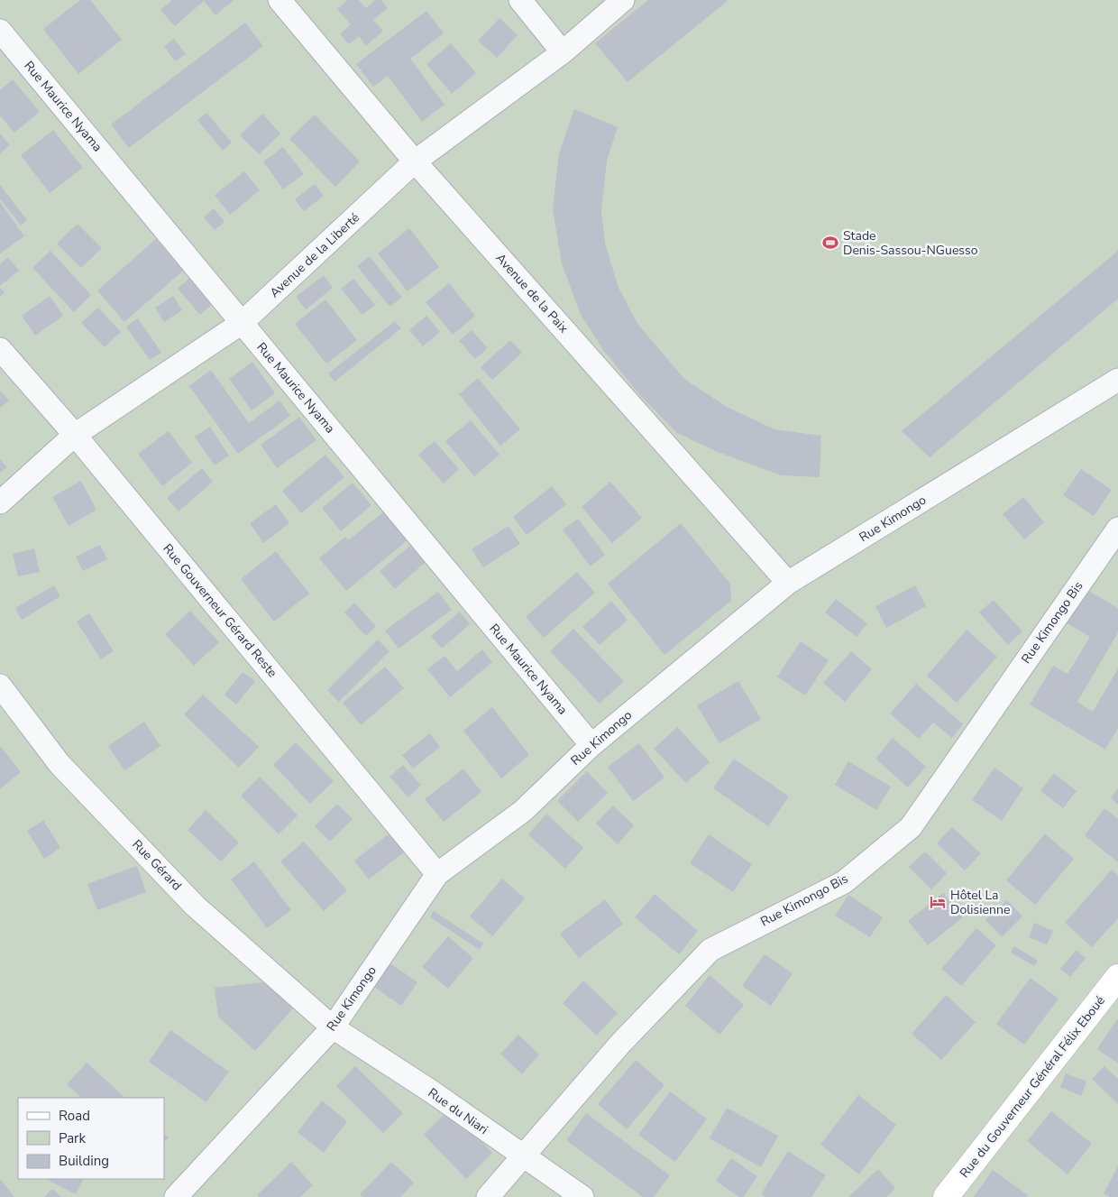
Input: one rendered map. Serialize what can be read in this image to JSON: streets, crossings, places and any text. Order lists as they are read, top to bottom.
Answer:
{
  "streets": {
    "main road": ["Rue du Gouverneur Général Félix Eboué"],
    "street": [
      "Rue Maurice Nyama",
      "Avenue de la Liberté",
      "Avenue de la Paix",
      "Rue Kimongo",
      "Rue Gouverneur Gérard Reste",
      "Rue Kimongo Bis",
      "Rue Gérard",
      "Rue du Niari"
    ]
  },
  "crossings": [
    ["Rue Maurice Nyama", "Avenue de la Liberté"],
    ["Rue Maurice Nyama", "Rue Kimongo"],
    ["Avenue de la Liberté", "Avenue de la Paix"],
    ["Avenue de la Liberté", "Rue Gouverneur Gérard Reste"],
    ["Avenue de la Paix", "Rue Kimongo"],
    ["Rue Kimongo", "Rue Gouverneur Gérard Reste"],
    ["Rue Kimongo", "Rue Gérard"],
    ["Rue Kimongo", "Rue du Niari"],
    ["Rue Kimongo Bis", "Rue du Niari"],
    ["Rue Gérard", "Rue du Niari"]
  ],
  "places": {
    "sports": ["Stade Denis-Sassou-NGuesso"],
    "hotel": ["Hôtel La Dolisienne"]
  },
  "legend": ["Road", "Park", "Building"]
}
